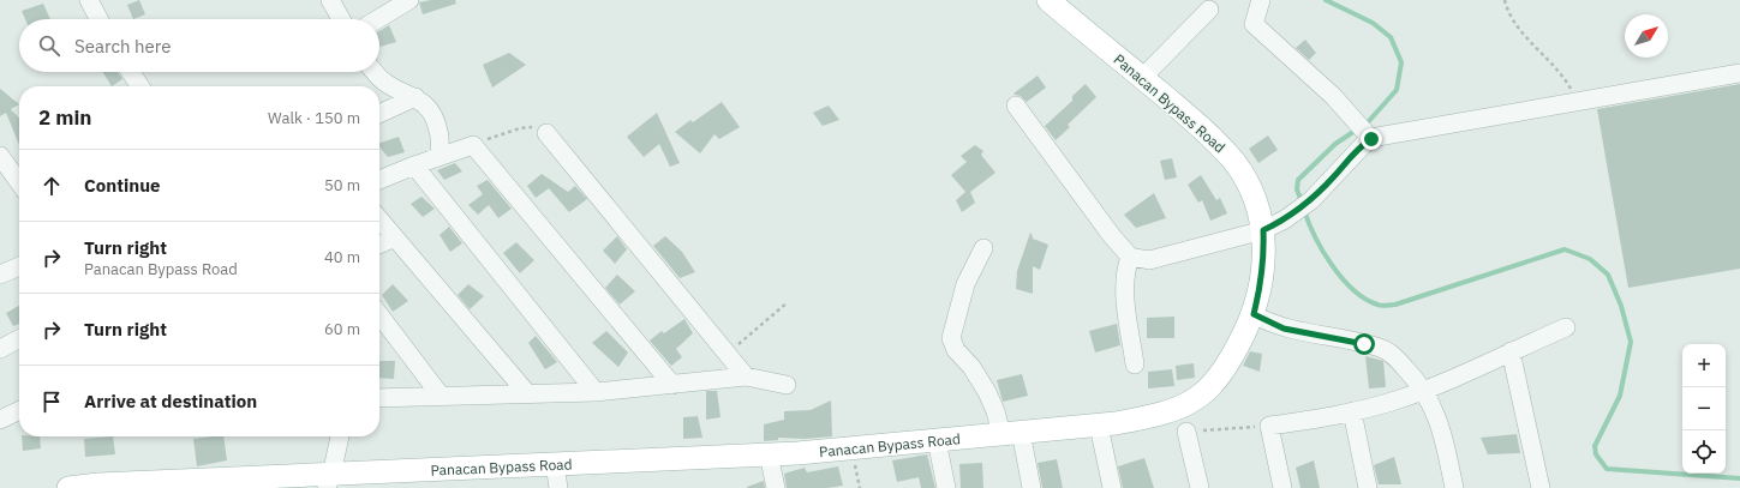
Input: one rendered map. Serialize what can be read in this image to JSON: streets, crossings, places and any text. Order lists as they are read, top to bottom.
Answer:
{
  "streets": {
    "main road": ["Panacan Bypass Road"]
  },
  "north": "top right",
  "page": {
    "search": "Search here",
    "heading": ["2 min", "Walk · 150 m"],
    "list": [
      ["Continue", "50 m"],
      ["Turn right", "Panacan Bypass Road", "40 m"],
      ["Turn right", "60 m"],
      "Arrive at destination"
    ],
    "map_buttons": ["+", "−"]
  }
}
